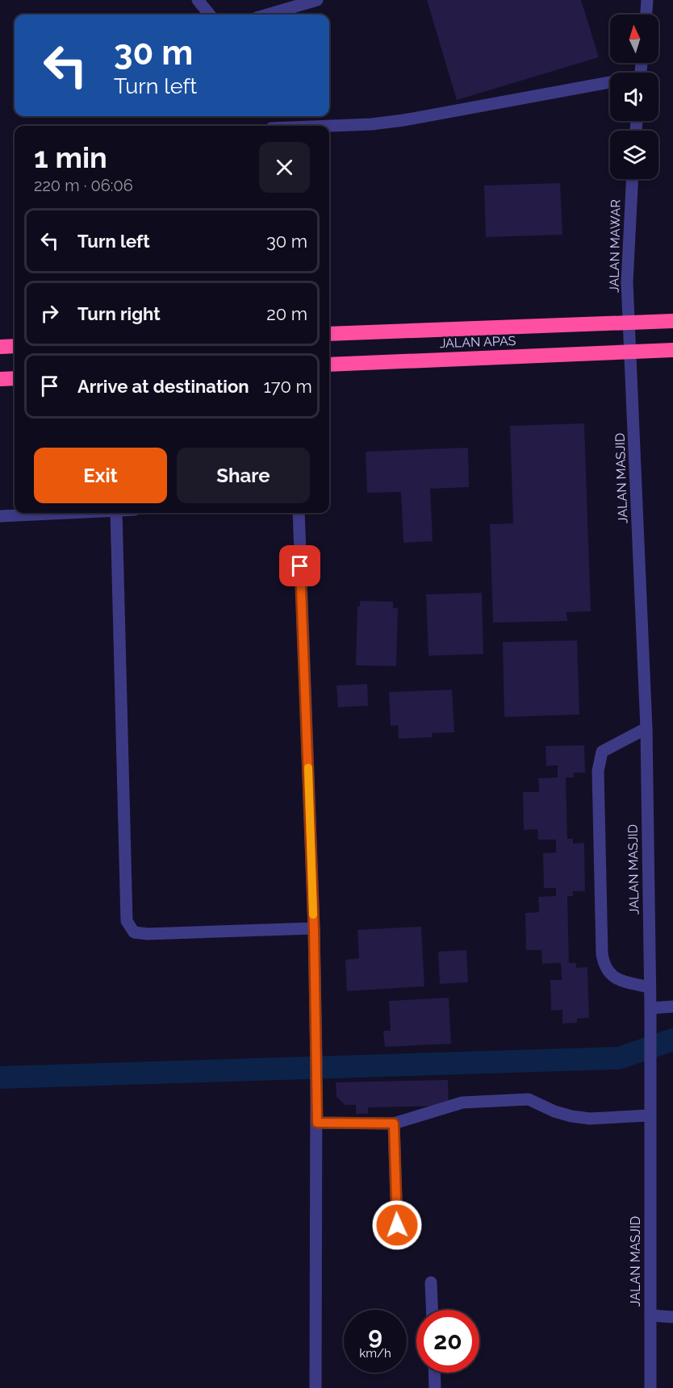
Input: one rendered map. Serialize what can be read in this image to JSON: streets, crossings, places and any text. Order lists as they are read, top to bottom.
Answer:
{
  "streets": {
    "highway": ["JALAN APAS"],
    "street": ["JALAN MAWAR", "JALAN MASJID"]
  },
  "crossings": [
    ["JALAN MAWAR", "JALAN APAS"],
    ["JALAN MAWAR", "JALAN MASJID"],
    ["JALAN APAS", "JALAN MASJID"]
  ],
  "north": "top",
  "page": {
    "turn": ["30 m", "Turn left"],
    "heading": ["1 min", "220 m · 06:06"],
    "list": [
      {
        "name": "Turn left",
        "value": "30 m"
      },
      {
        "name": "Turn right",
        "value": "20 m"
      },
      {
        "name": "Arrive at destination",
        "value": "170 m"
      }
    ],
    "buttons": ["Exit", "Share"],
    "speed": "9 km/h",
    "limit": "20"
  }
}
